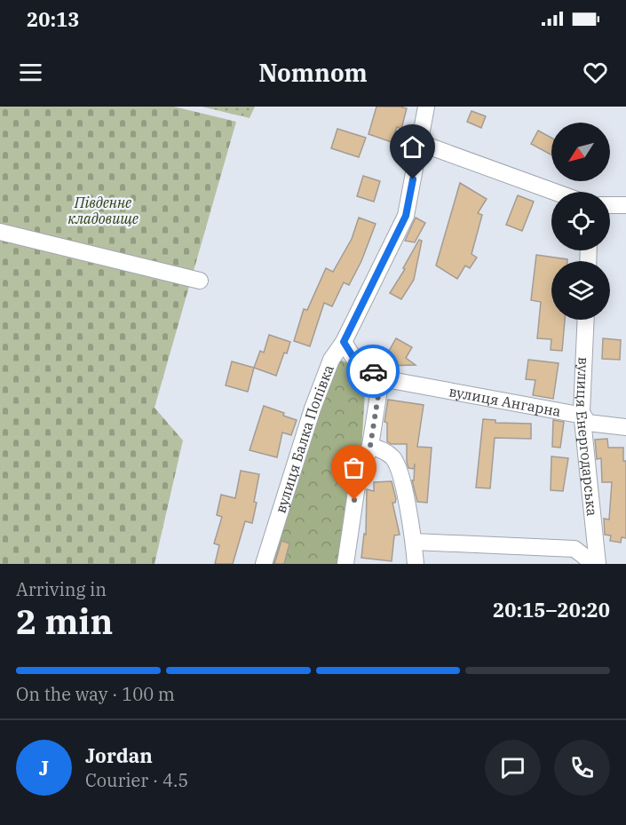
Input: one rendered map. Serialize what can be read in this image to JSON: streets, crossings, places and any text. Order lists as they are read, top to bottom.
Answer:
{
  "streets": {
    "street": ["вулиця Ангарна", "вулиця Енергодарська", "вулиця Балка Попівка"]
  },
  "crossings": [
    ["вулиця Ангарна", "вулиця Енергодарська"]
  ],
  "parks": ["Південне кладовище"],
  "north": "bottom left",
  "page": {
    "status": "20:13",
    "header": "Nomnom",
    "heading": ["2 min", "Arriving in", "20:15–20:20"],
    "panel": ["Jordan", "Courier · 4.5"],
    "bar": "On the way · 100 m",
    "round": "J"
  }
}
